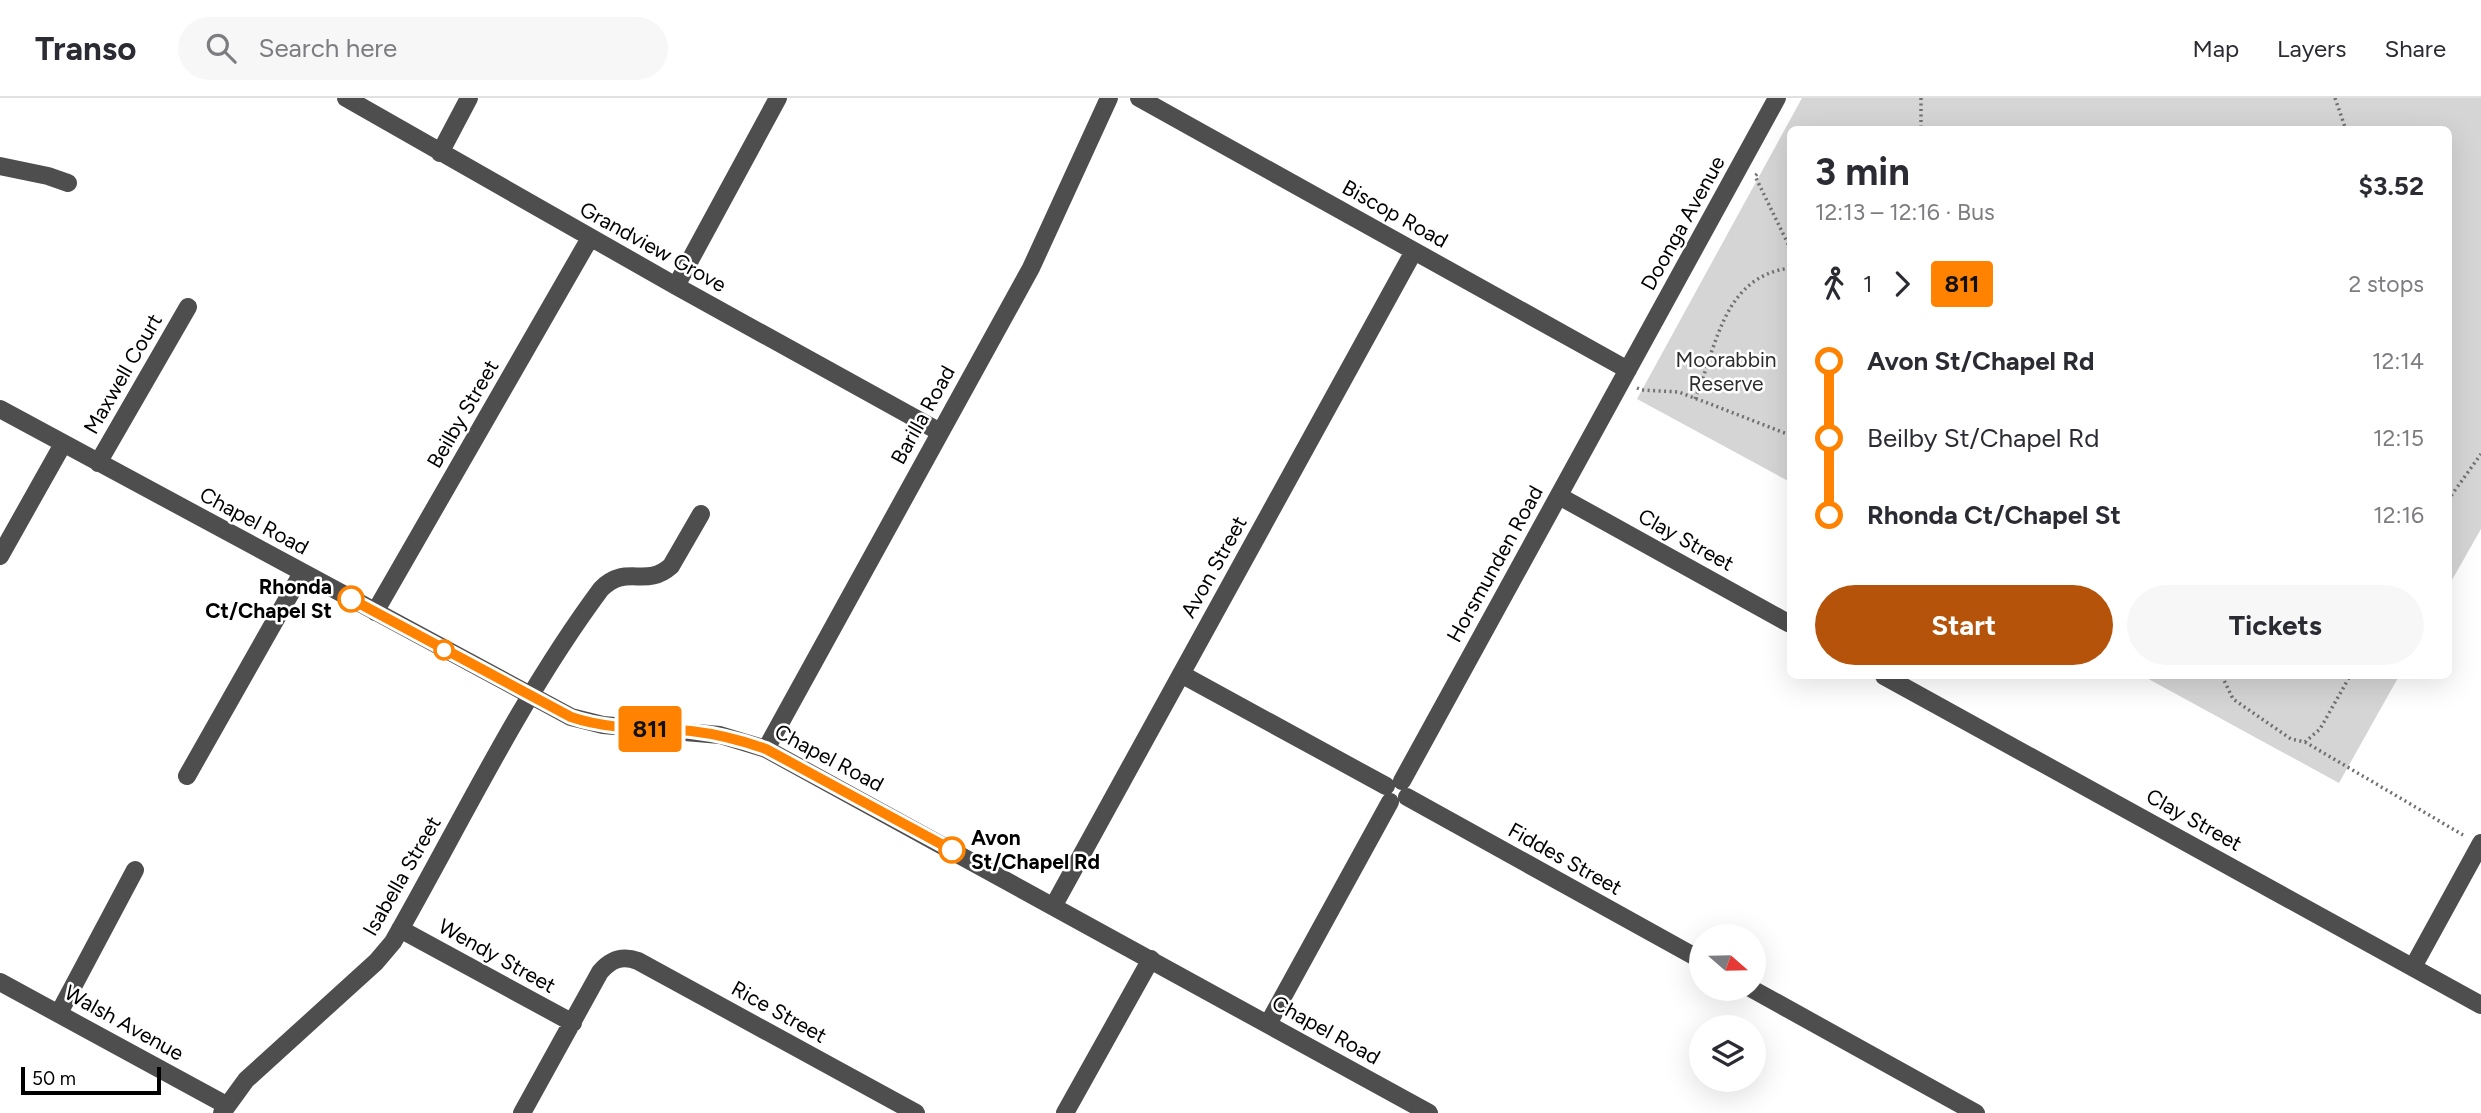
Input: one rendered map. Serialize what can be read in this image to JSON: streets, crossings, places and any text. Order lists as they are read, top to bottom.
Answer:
{
  "streets": {
    "street": [
      "Biscop Road",
      "Doonga Avenue",
      "Grandview Grove",
      "Maxwell Court",
      "Beilby Street",
      "Barilla Road",
      "Chapel Road",
      "Clay Street",
      "Horsmunden Road",
      "Avon Street",
      "Fiddes Street",
      "Isabella Street",
      "Wendy Street",
      "Rice Street",
      "Walsh Avenue"
    ]
  },
  "crossings": [
    ["Biscop Road", "Doonga Avenue"],
    ["Biscop Road", "Horsmunden Road"],
    ["Biscop Road", "Avon Street"],
    ["Doonga Avenue", "Horsmunden Road"],
    ["Grandview Grove", "Beilby Street"],
    ["Grandview Grove", "Barilla Road"],
    ["Maxwell Court", "Chapel Road"],
    ["Beilby Street", "Chapel Road"],
    ["Barilla Road", "Chapel Road"],
    ["Chapel Road", "Horsmunden Road"],
    ["Chapel Road", "Avon Street"],
    ["Chapel Road", "Isabella Street"],
    ["Clay Street", "Horsmunden Road"],
    ["Horsmunden Road", "Fiddes Street"],
    ["Avon Street", "Fiddes Street"],
    ["Isabella Street", "Wendy Street"],
    ["Isabella Street", "Walsh Avenue"],
    ["Wendy Street", "Rice Street"]
  ],
  "parks": ["Moorabbin Reserve"],
  "places": ["Rhonda Ct/Chapel St", "Avon St/Chapel Rd"],
  "lines": ["bus line 811"],
  "scale_bar": "50 m",
  "north": "right",
  "page": {
    "header": "Transo",
    "search": "Search here",
    "nav": ["Map", "Layers", "Share"],
    "on_map": "811",
    "heading": ["3 min", "12:13 – 12:16 · Bus", "$3.52"],
    "legs": ["1", "811", "2 stops"],
    "list": [
      {
        "name": "Avon St/Chapel Rd",
        "value": "12:14"
      },
      {
        "name": "Beilby St/Chapel Rd",
        "value": "12:15"
      },
      {
        "name": "Rhonda Ct/Chapel St",
        "value": "12:16"
      }
    ],
    "buttons": ["Start", "Tickets"],
    "scale": "50 m"
  }
}
